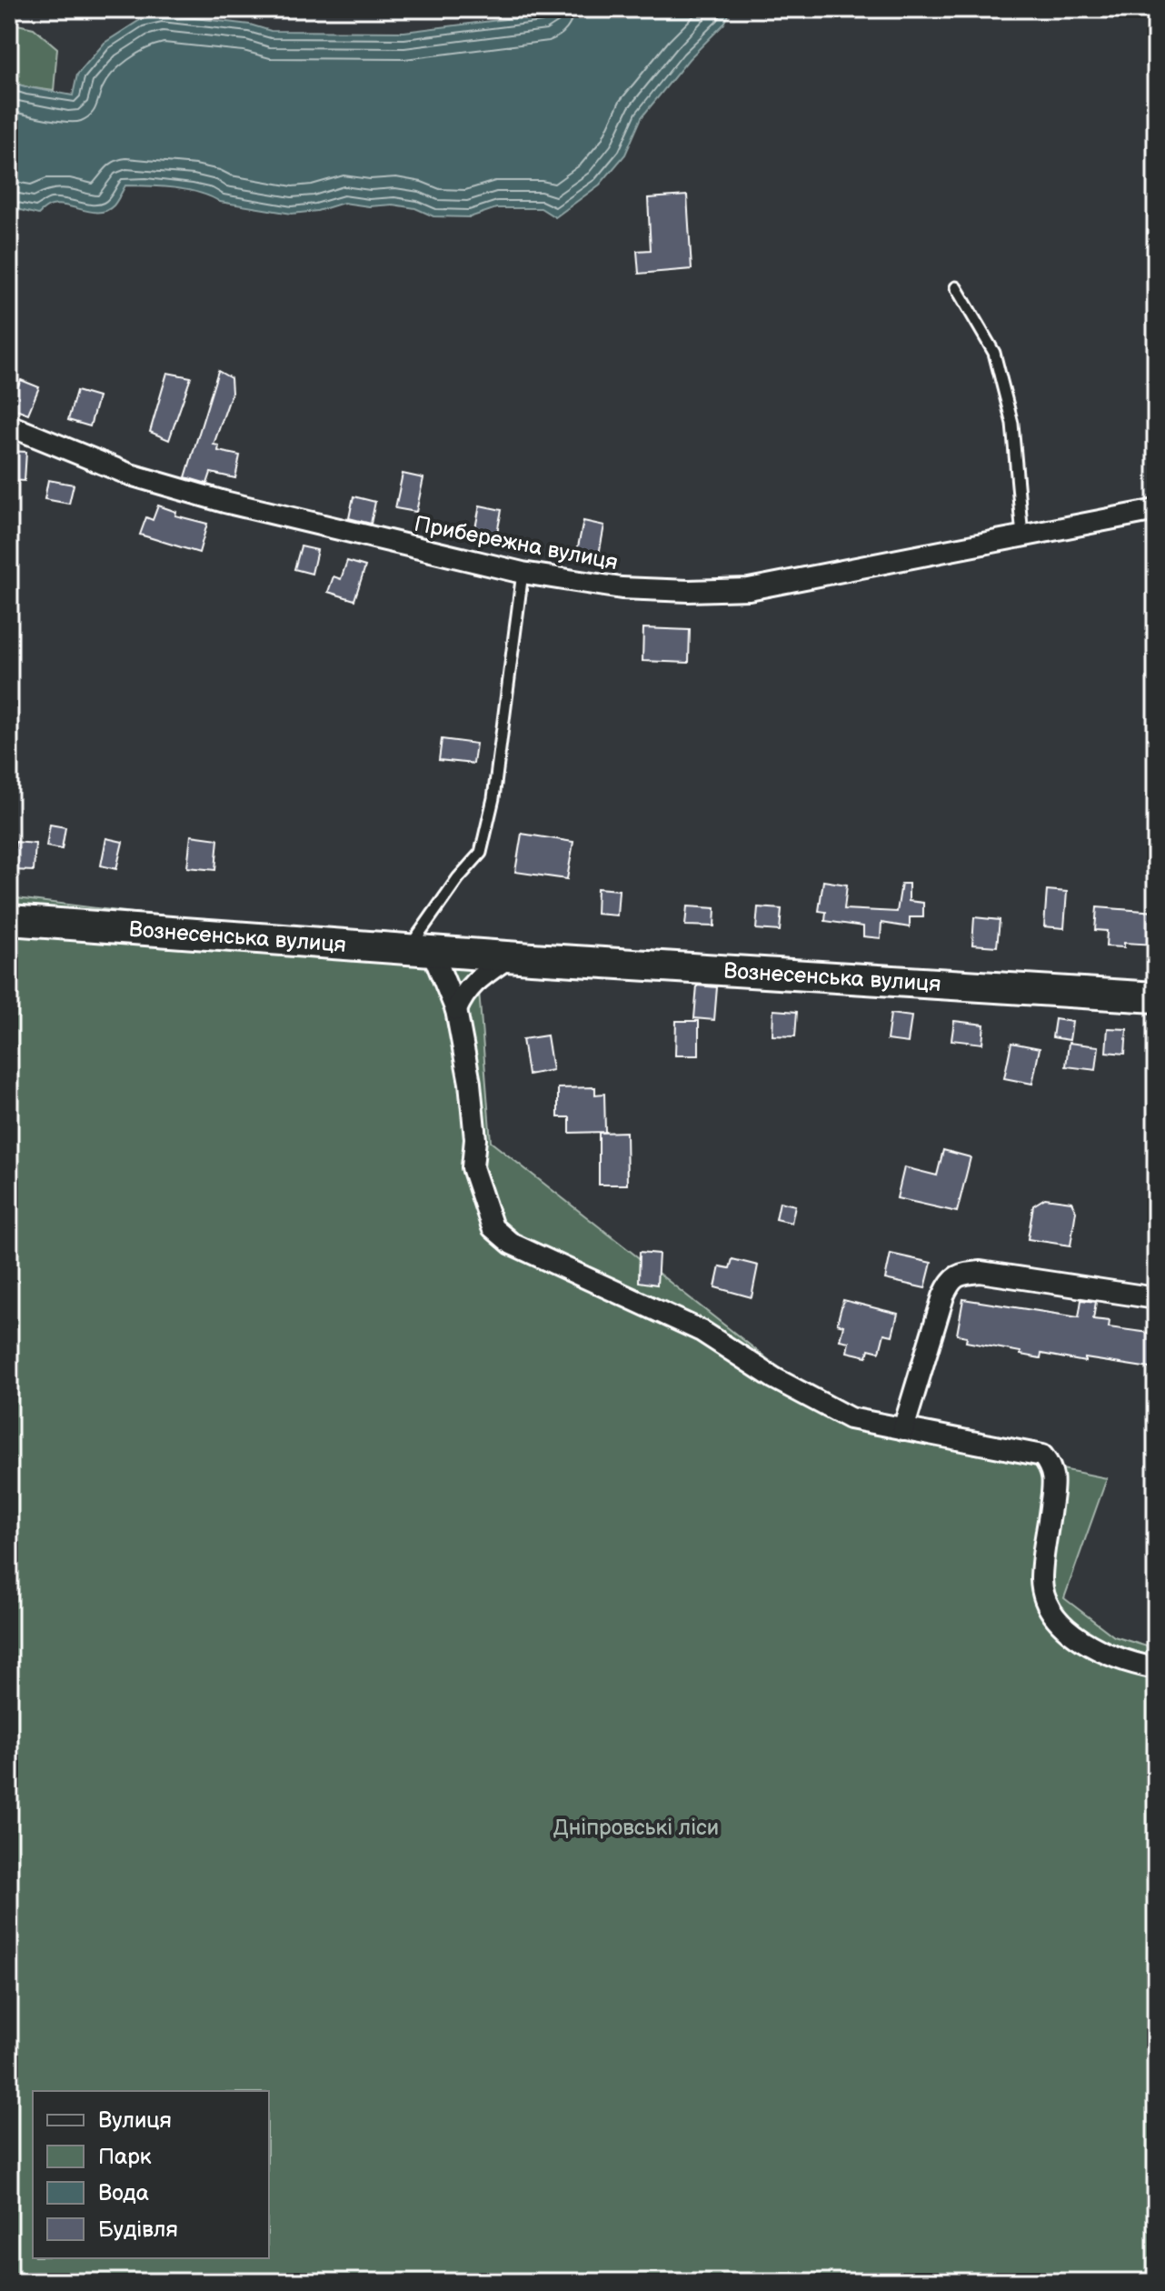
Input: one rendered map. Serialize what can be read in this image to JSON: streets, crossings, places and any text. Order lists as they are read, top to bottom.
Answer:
{
  "streets": {
    "main road": ["Вознесенська вулиця"],
    "street": ["Прибережна вулиця"]
  },
  "parks": ["Дніпровські ліси"],
  "legend": [
    "Вулиця",
    "Парк",
    "Вода",
    "Будівля"
  ]
}
